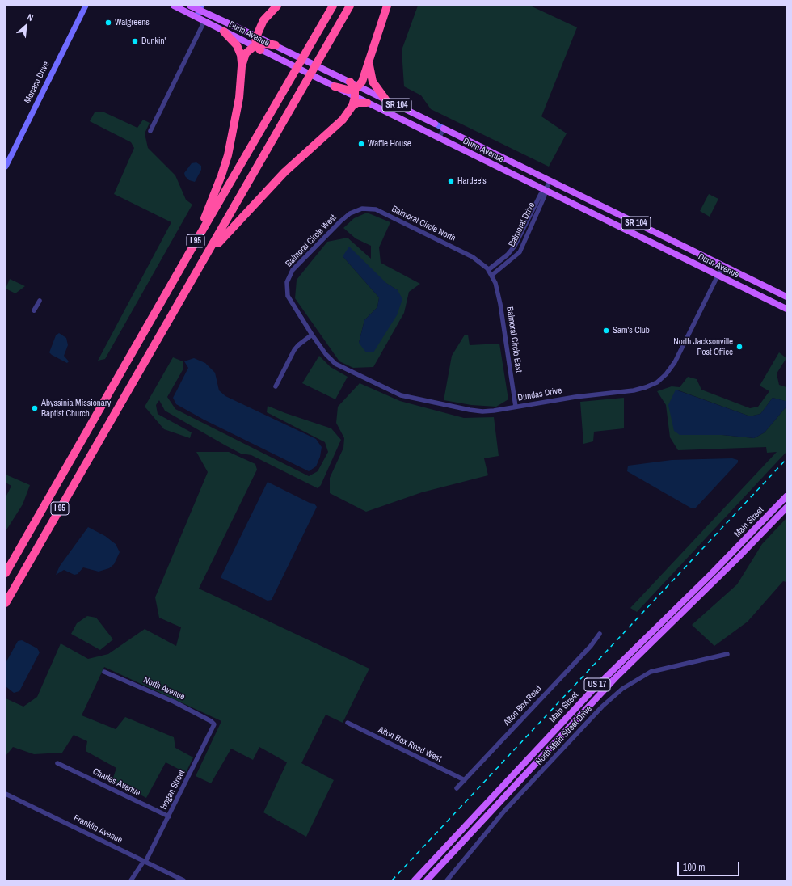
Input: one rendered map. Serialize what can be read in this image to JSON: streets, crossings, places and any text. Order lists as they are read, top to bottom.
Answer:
{
  "streets": {
    "highway": ["I 95"],
    "main road": [
      "Dunn Avenue",
      "SR 104",
      "Main Street",
      "US 17"
    ],
    "street": [
      "Monaco Drive",
      "Balmoral Circle North",
      "Balmoral Drive",
      "Balmoral Circle West",
      "Balmoral Circle East",
      "Dundas Drive",
      "North Avenue",
      "Alton Box Road",
      "North Main Street Drive",
      "Alton Box Road West",
      "Charles Avenue",
      "Hogan Street",
      "Franklin Avenue"
    ]
  },
  "crossings": [
    ["Dunn Avenue", "Balmoral Drive"],
    ["Dunn Avenue", "Dundas Drive"],
    ["Balmoral Circle North", "Balmoral Drive"],
    ["Balmoral Circle North", "Balmoral Circle West"],
    ["Balmoral Circle North", "Balmoral Circle East"],
    ["Balmoral Drive", "Balmoral Circle East"],
    ["Balmoral Circle West", "Dundas Drive"],
    ["Balmoral Circle East", "Dundas Drive"],
    ["North Avenue", "Hogan Street"],
    ["Alton Box Road", "Alton Box Road West"],
    ["Charles Avenue", "Hogan Street"],
    ["Hogan Street", "Franklin Avenue"]
  ],
  "places": [
    "Walgreens",
    "Dunkin'",
    "Waffle House",
    "Hardee's",
    "Sam's Club",
    "North Jacksonville Post Office",
    "Abyssinia Missionary Baptist Church"
  ],
  "scale_bar": "100 m",
  "north": "top right"
}
